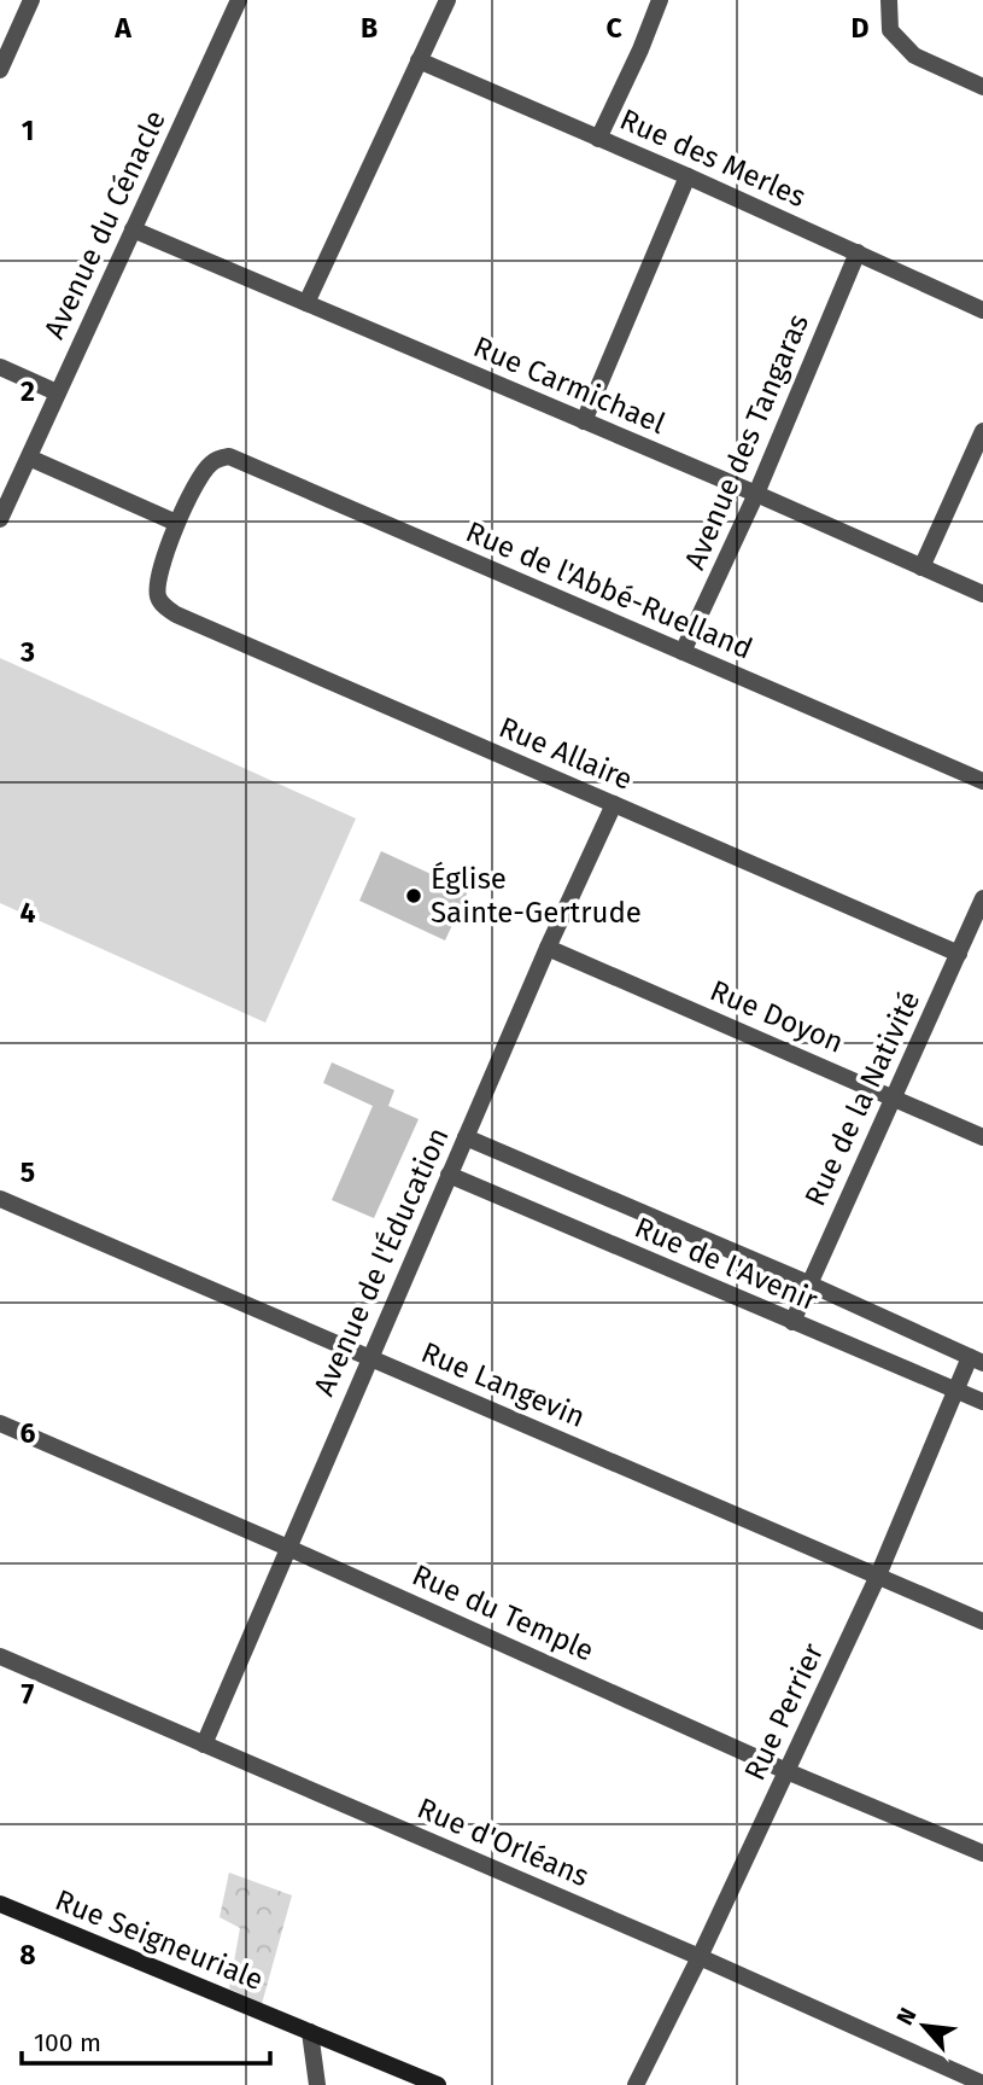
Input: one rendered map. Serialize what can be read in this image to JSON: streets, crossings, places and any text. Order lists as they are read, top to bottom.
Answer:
{
  "streets": {
    "street": [
      "Rue des Merles",
      "Avenue du Cénacle",
      "Rue Carmichael",
      "Avenue des Tangaras",
      "Rue de l'Abbé-Ruelland",
      "Rue Allaire",
      "Rue Doyon",
      "Rue de la Nativité",
      "Avenue de l'Éducation",
      "Rue de l'Avenir",
      "Rue Langevin",
      "Rue du Temple",
      "Rue Perrier",
      "Rue d'Orléans",
      "Rue Seigneuriale"
    ]
  },
  "crossings": [
    ["Rue des Merles", "Avenue des Tangaras"],
    ["Avenue du Cénacle", "Rue Carmichael"],
    ["Rue Carmichael", "Avenue des Tangaras"],
    ["Avenue des Tangaras", "Rue de l'Abbé-Ruelland"],
    ["Rue de l'Abbé-Ruelland", "Rue Allaire"],
    ["Rue Allaire", "Rue de la Nativité"],
    ["Rue Allaire", "Avenue de l'Éducation"],
    ["Rue Doyon", "Rue de la Nativité"],
    ["Rue Doyon", "Avenue de l'Éducation"],
    ["Rue de la Nativité", "Rue de l'Avenir"],
    ["Avenue de l'Éducation", "Rue de l'Avenir"],
    ["Avenue de l'Éducation", "Rue Langevin"],
    ["Avenue de l'Éducation", "Rue du Temple"],
    ["Avenue de l'Éducation", "Rue d'Orléans"],
    ["Rue de l'Avenir", "Rue Perrier"],
    ["Rue Langevin", "Rue Perrier"],
    ["Rue du Temple", "Rue Perrier"],
    ["Rue Perrier", "Rue d'Orléans"]
  ],
  "places": ["Église Sainte-Gertrude"],
  "scale_bar": "100 m",
  "north": "top left",
  "grid": {
    "columns": [
      "A",
      "B",
      "C",
      "D"
    ],
    "rows": [
      "1",
      "2",
      "3",
      "4",
      "5",
      "6",
      "7",
      "8"
    ]
  }
}
